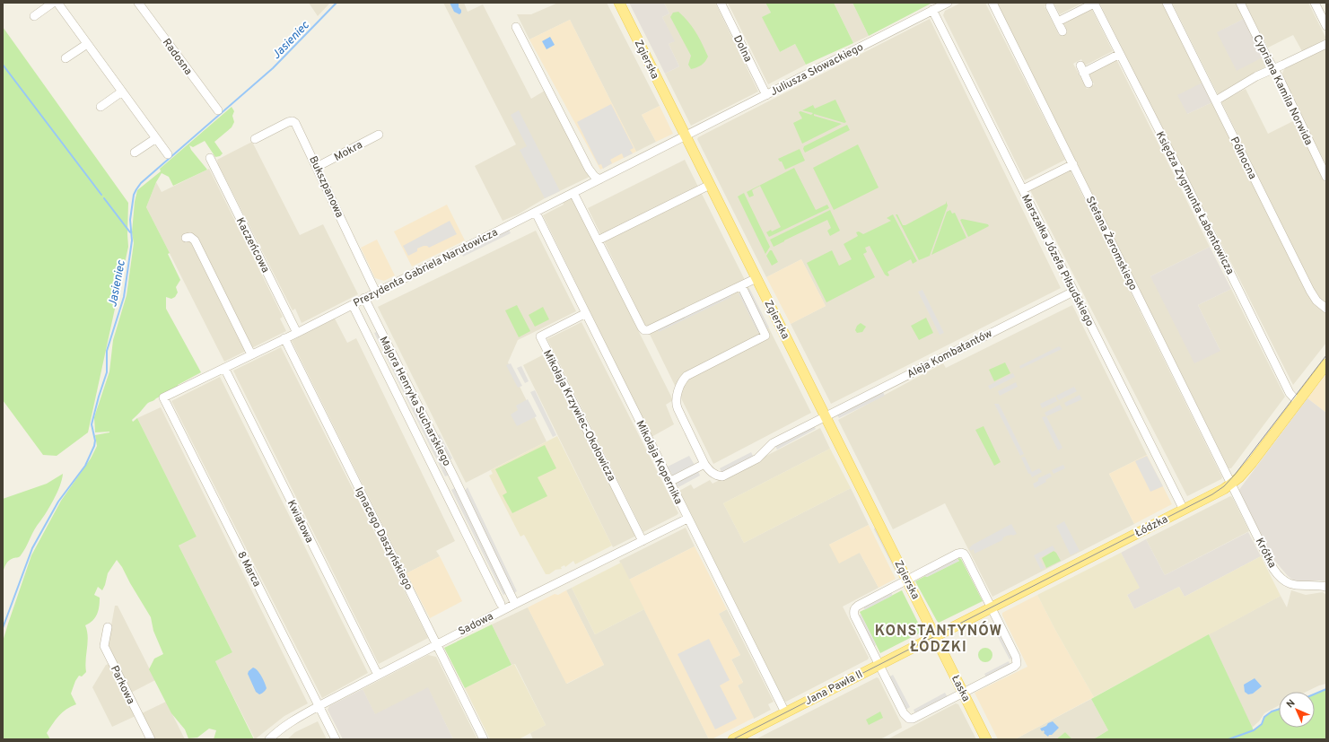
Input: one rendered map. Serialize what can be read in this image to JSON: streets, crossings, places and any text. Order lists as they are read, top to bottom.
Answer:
{
  "streets": {
    "main road": [
      "Zgierska",
      "Łódzka",
      "Jana Pawła II",
      "Łaska"
    ],
    "street": [
      "Dolna",
      "Radosna",
      "Juliusza Słowackiego",
      "Cypriana Kamila Norwida",
      "Mokra",
      "Północna",
      "Bukszpanowa",
      "Księdza Zygmunta Łabentowicza",
      "Stefana Żeromskiego",
      "Kaczeńcowa",
      "Marszałka Józefa Piłsudskiego",
      "Prezydenta Gabriela Narutowicza",
      "Aleja Kombatantów",
      "Majora Henryka Sucharskiego",
      "Mikołaja Krzywiec-Okołowicza",
      "Mikołaja Kopernika",
      "Kwiatowa",
      "Ignacego Daszyńskiego",
      "Krótka",
      "8 Marca",
      "Sadowa",
      "Parkowa"
    ]
  },
  "crossings": [
    ["Dolna", "Juliusza Słowackiego"],
    ["Zgierska", "Juliusza Słowackiego"],
    ["Zgierska", "Prezydenta Gabriela Narutowicza"],
    ["Zgierska", "Aleja Kombatantów"],
    ["Zgierska", "Łódzka"],
    ["Zgierska", "Jana Pawła II"],
    ["Zgierska", "Łaska"],
    ["Juliusza Słowackiego", "Marszałka Józefa Piłsudskiego"],
    ["Juliusza Słowackiego", "Prezydenta Gabriela Narutowicza"],
    ["Mokra", "Bukszpanowa"],
    ["Bukszpanowa", "Prezydenta Gabriela Narutowicza"],
    ["Księdza Zygmunta Łabentowicza", "Łódzka"],
    ["Stefana Żeromskiego", "Łódzka"],
    ["Stefana Żeromskiego", "Krótka"],
    ["Kaczeńcowa", "Prezydenta Gabriela Narutowicza"],
    ["Marszałka Józefa Piłsudskiego", "Aleja Kombatantów"],
    ["Marszałka Józefa Piłsudskiego", "Łódzka"],
    ["Prezydenta Gabriela Narutowicza", "Majora Henryka Sucharskiego"],
    ["Prezydenta Gabriela Narutowicza", "Mikołaja Kopernika"],
    ["Prezydenta Gabriela Narutowicza", "Kwiatowa"],
    ["Prezydenta Gabriela Narutowicza", "Ignacego Daszyńskiego"],
    ["Prezydenta Gabriela Narutowicza", "8 Marca"],
    ["Majora Henryka Sucharskiego", "Sadowa"],
    ["Mikołaja Krzywiec-Okołowicza", "Mikołaja Kopernika"],
    ["Mikołaja Krzywiec-Okołowicza", "Sadowa"],
    ["Mikołaja Kopernika", "Sadowa"],
    ["Mikołaja Kopernika", "Jana Pawła II"],
    ["Kwiatowa", "Sadowa"],
    ["Łódzka", "Krótka"],
    ["Łódzka", "Jana Pawła II"],
    ["Łódzka", "Łaska"],
    ["Ignacego Daszyńskiego", "Sadowa"],
    ["8 Marca", "Sadowa"],
    ["Jana Pawła II", "Łaska"]
  ],
  "districts": ["KONSTANTYNÓW ŁÓDZKI"],
  "water": ["Jasieniec"],
  "north": "top left"
}
